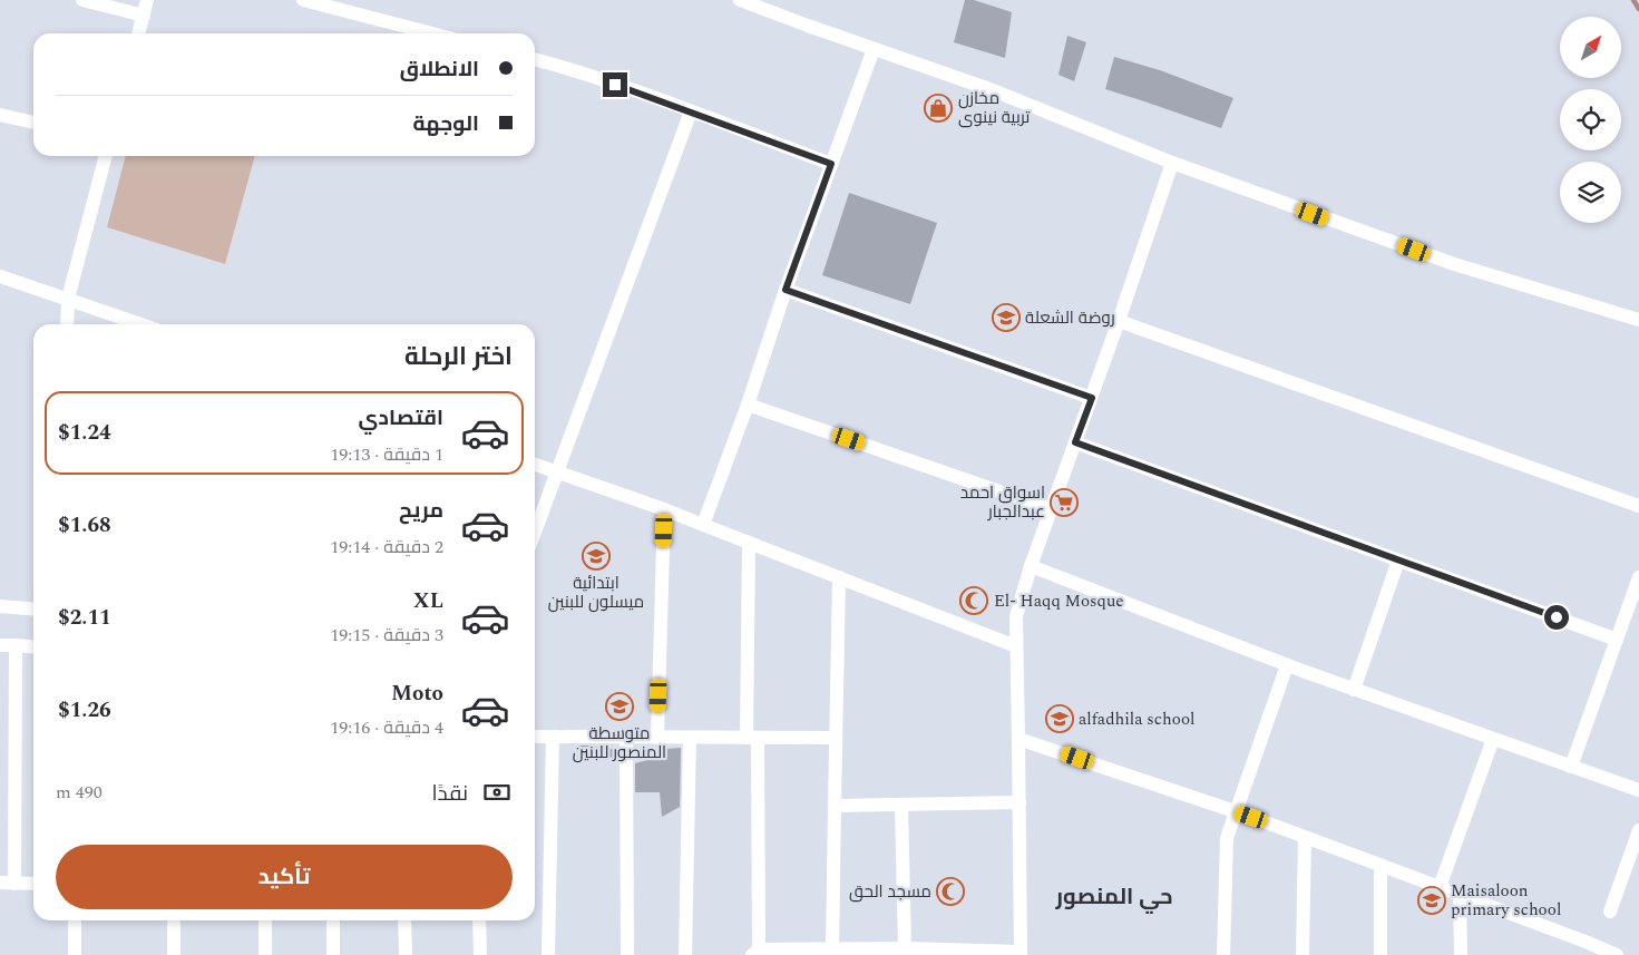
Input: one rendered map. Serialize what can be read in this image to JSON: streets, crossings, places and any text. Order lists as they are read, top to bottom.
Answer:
{
  "districts": ["حي المنصور"],
  "places": {
    "shop": ["مخازن تربية نينوى"],
    "school or university": [
      "روضة الشعلة",
      "ابتدائية ميسلون للبنين",
      "متوسطة المنصور للبنين",
      "alfadhila school",
      "Maisaloon primary school"
    ],
    "supermarket": ["اسواق احمد عبدالجبار"],
    "mosque": ["El- Haqq Mosque", "مسجد الحق"]
  },
  "north": "top right",
  "page": {
    "banner": ["الانطلاق", "الوجهة"],
    "heading": "اختر الرحلة",
    "list": [
      {
        "name": "اقتصادي",
        "note": "1 دقيقة · 19:13",
        "value": "$1.24"
      },
      {
        "name": "مريح",
        "note": "2 دقيقة · 19:14",
        "value": "$1.68"
      },
      {
        "name": "XL",
        "note": "3 دقيقة · 19:15",
        "value": "$2.11"
      },
      {
        "name": "Moto",
        "note": "4 دقيقة · 19:16",
        "value": "$1.26"
      }
    ],
    "pay": ["نقدًا", "490 m"],
    "buttons": "تأكيد"
  }
}
